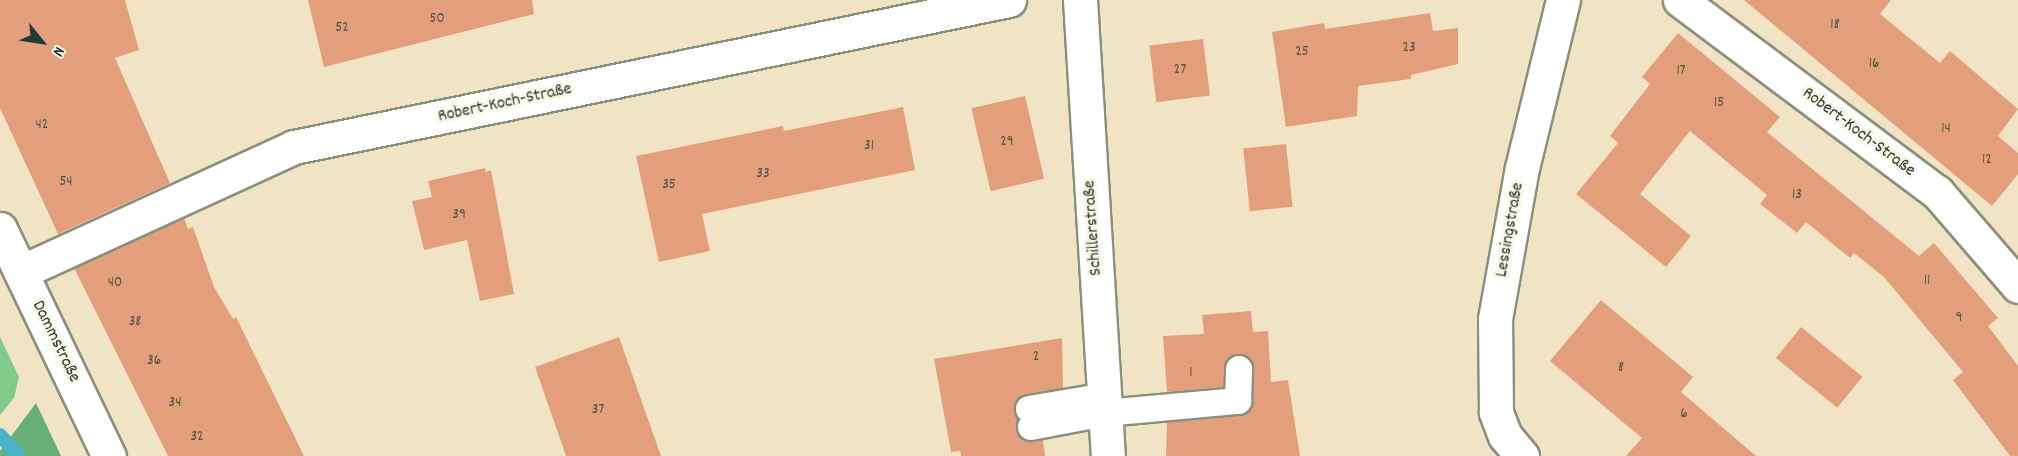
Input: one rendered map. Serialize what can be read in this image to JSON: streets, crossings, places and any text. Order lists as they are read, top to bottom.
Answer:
{
  "streets": {
    "street": [
      "Robert-Koch-Straße",
      "Schillerstraße",
      "Lessingstraße",
      "Dammstraße"
    ]
  },
  "crossings": [
    ["Robert-Koch-Straße", "Dammstraße"]
  ],
  "house_numbers": [
    "50",
    "18",
    "52",
    "23",
    "25",
    "16",
    "27",
    "17",
    "15",
    "42",
    "14",
    "29",
    "31",
    "12",
    "33",
    "54",
    "35",
    "13",
    "39",
    "11",
    "40",
    "9",
    "38",
    "2",
    "36",
    "8",
    "1",
    "34",
    "37",
    "6",
    "32"
  ],
  "north": "bottom right"
}
